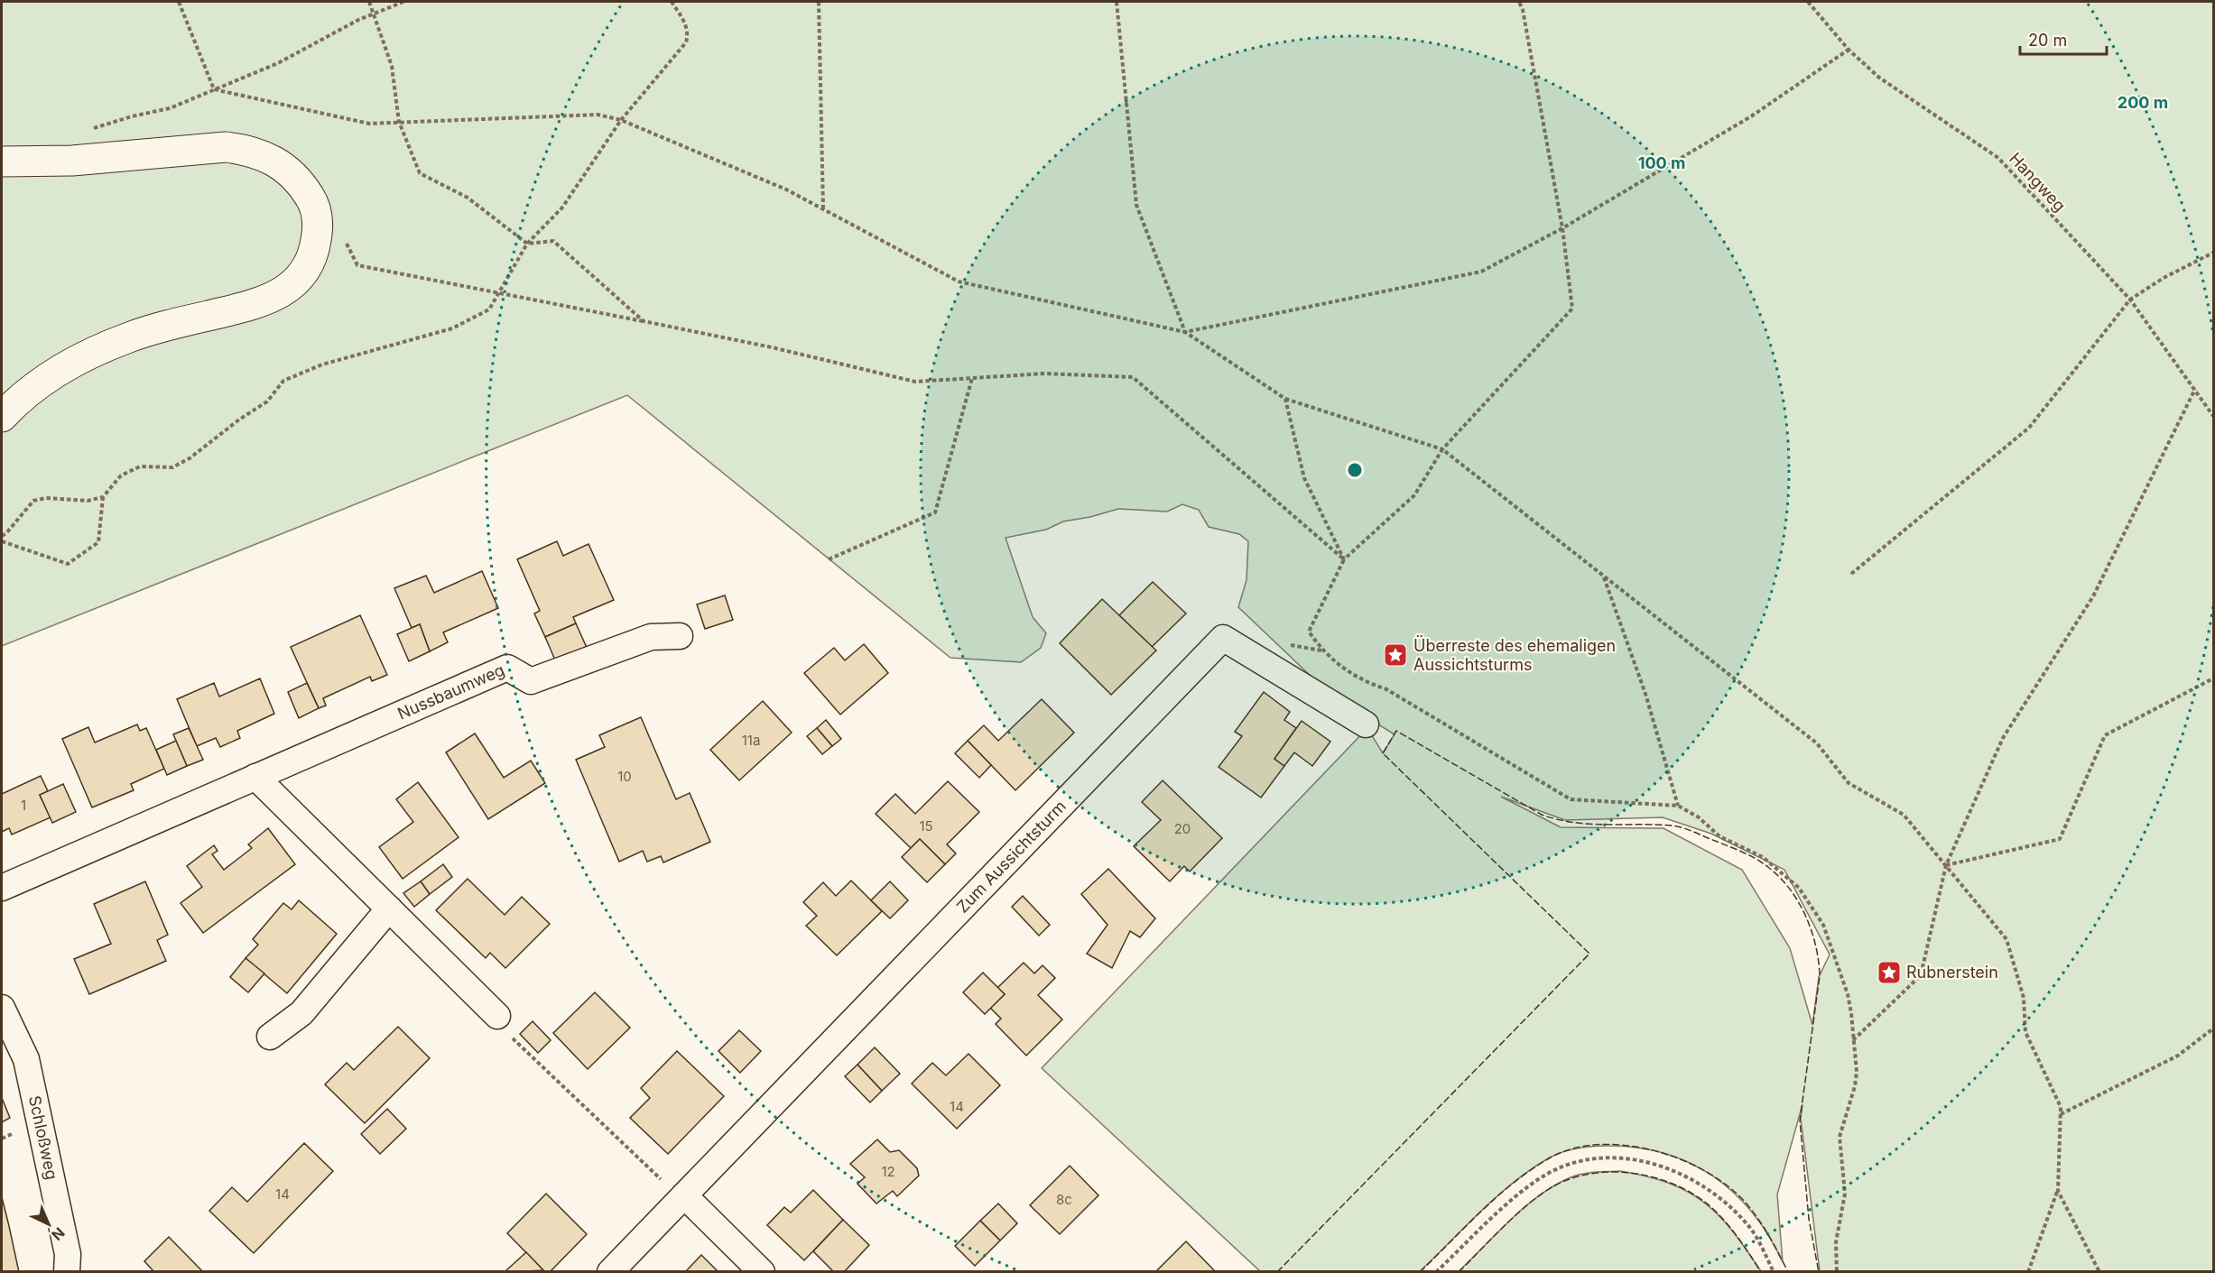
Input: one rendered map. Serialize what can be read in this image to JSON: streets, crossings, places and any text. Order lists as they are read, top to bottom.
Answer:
{
  "streets": {
    "street": ["Nussbaumweg", "Zum Aussichtsturm", "Schloßweg"],
    "path": ["Hangweg"]
  },
  "places": {
    "place": ["Überreste des ehemaligen Aussichtsturms", "Rubnerstein"]
  },
  "house_numbers": [
    "11a",
    "10",
    "1",
    "15",
    "20",
    "14",
    "12",
    "14",
    "8c"
  ],
  "scale_bar": "20 m",
  "north": "bottom right",
  "rings": ["200 m", "100 m"]
}
